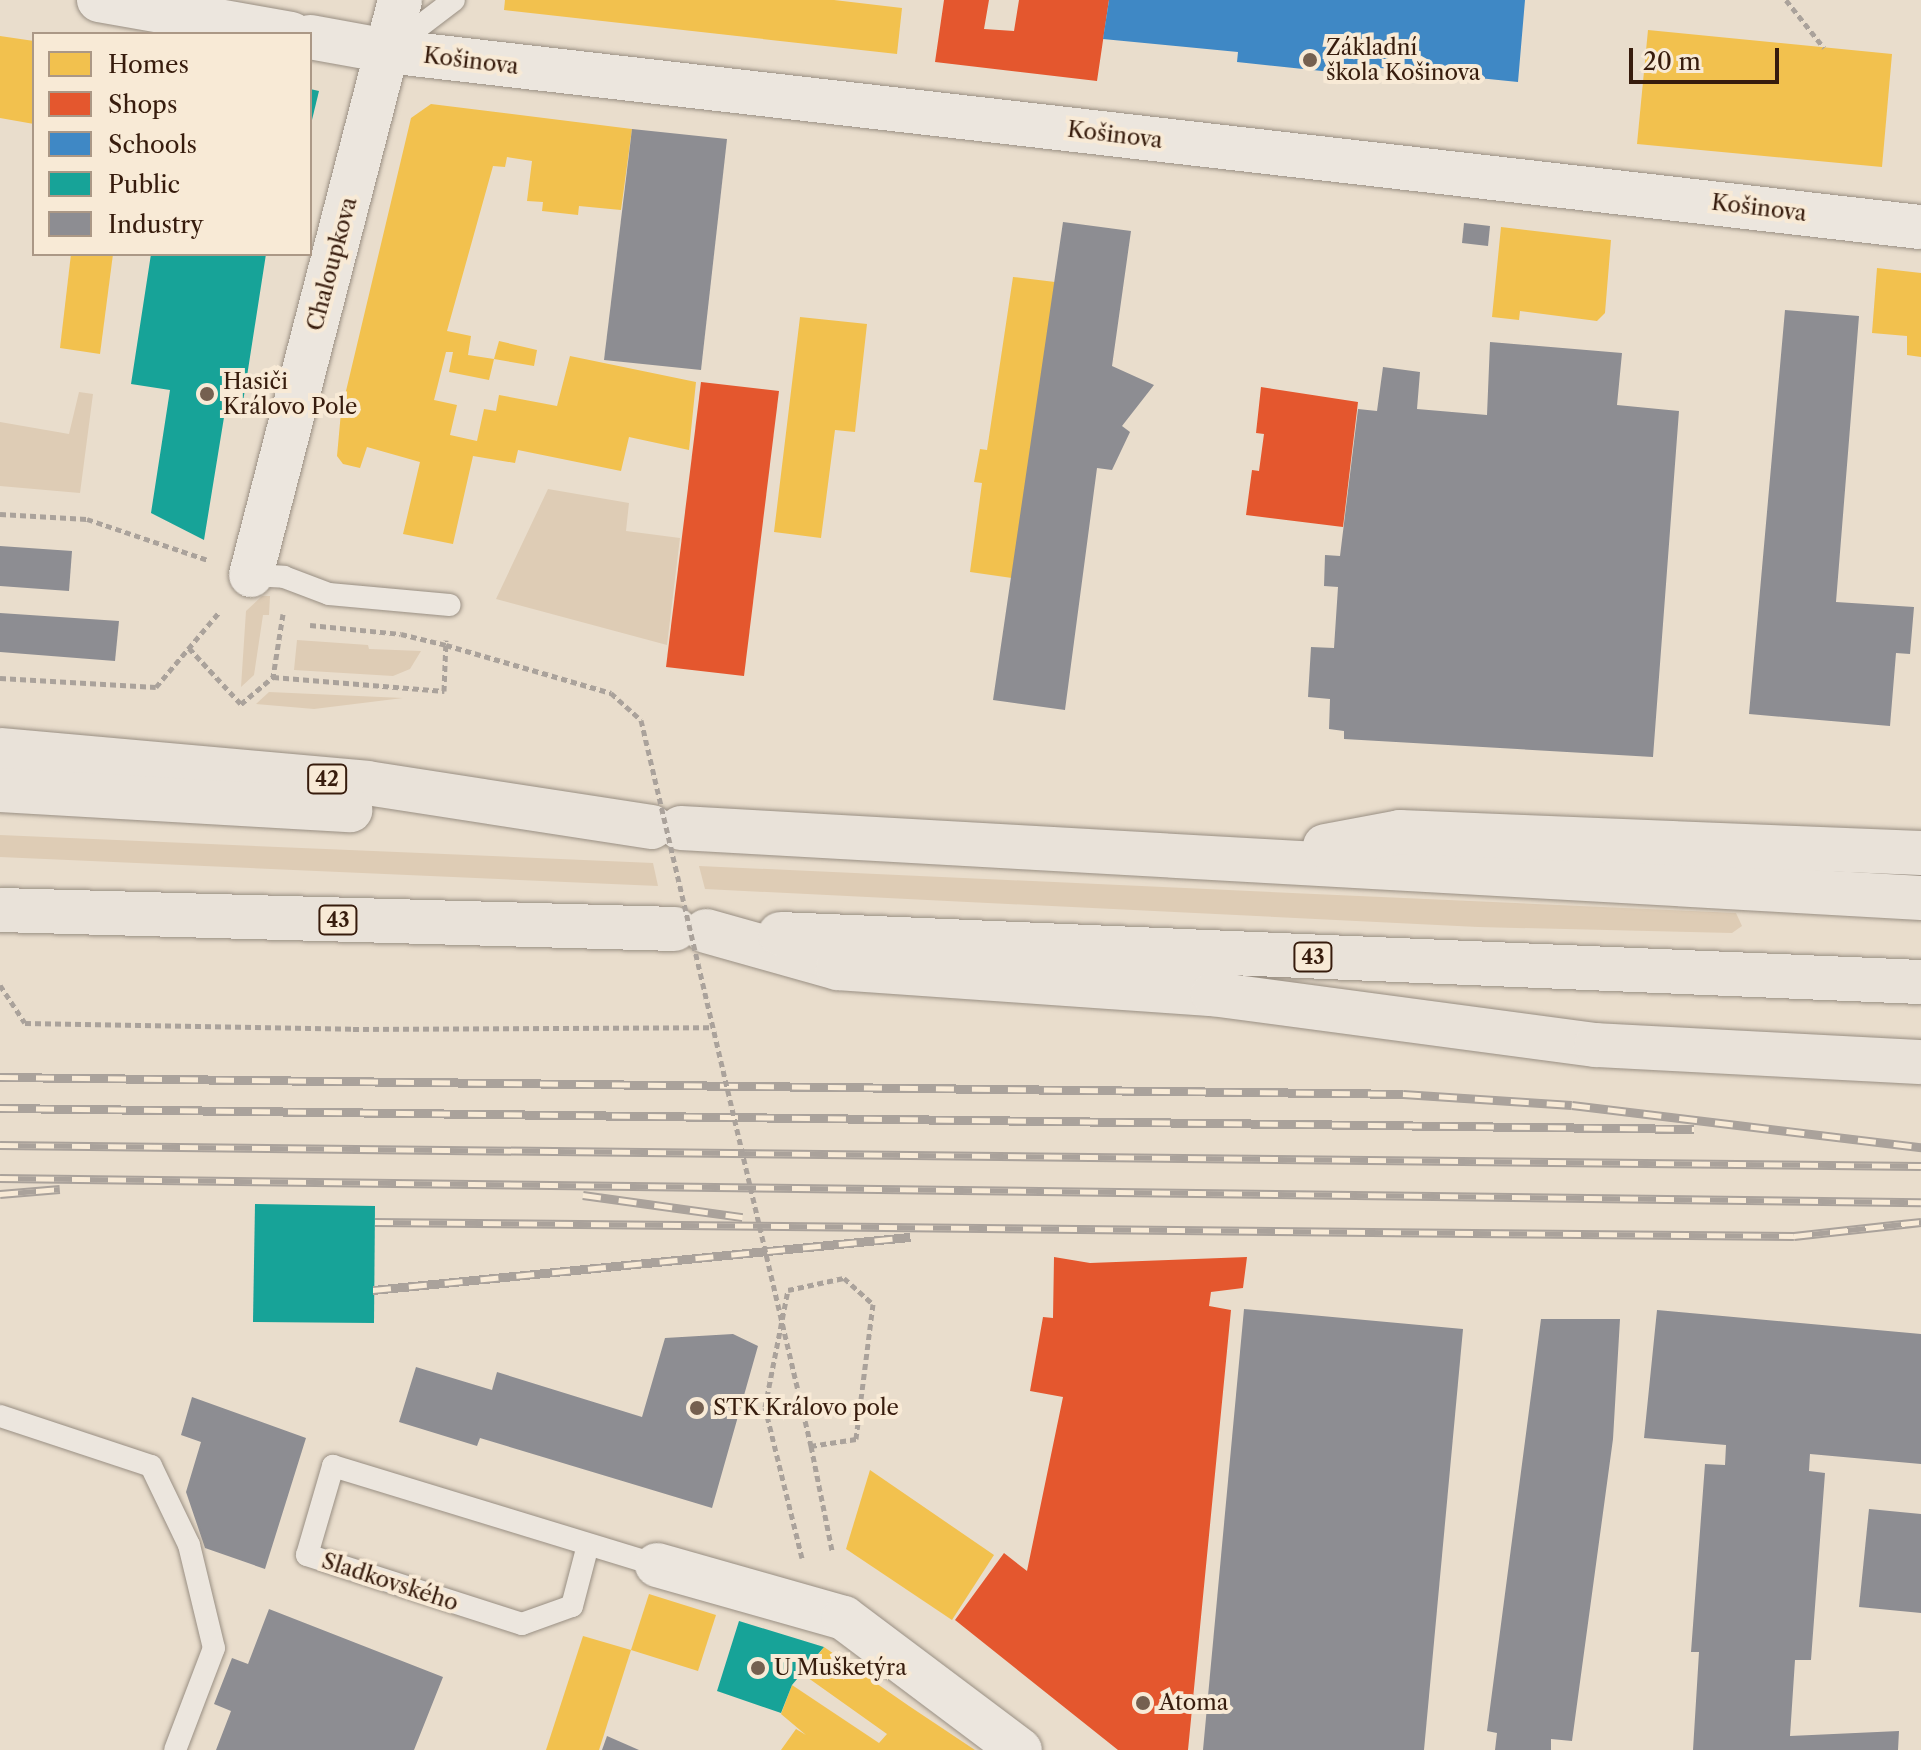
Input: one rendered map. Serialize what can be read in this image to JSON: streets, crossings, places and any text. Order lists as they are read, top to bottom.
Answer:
{
  "streets": {
    "highway": ["42", "43"],
    "street": ["Košinova", "Chaloupkova", "Sladkovského"]
  },
  "crossings": [
    ["Košinova", "Chaloupkova"]
  ],
  "places": [
    "Základní škola Košinova",
    "Hasiči Královo Pole",
    "STK Královo pole",
    "U Mušketýra",
    "Atoma"
  ],
  "legend": [
    "Homes",
    "Shops",
    "Schools",
    "Public",
    "Industry"
  ],
  "scale_bar": "20 m"
}
